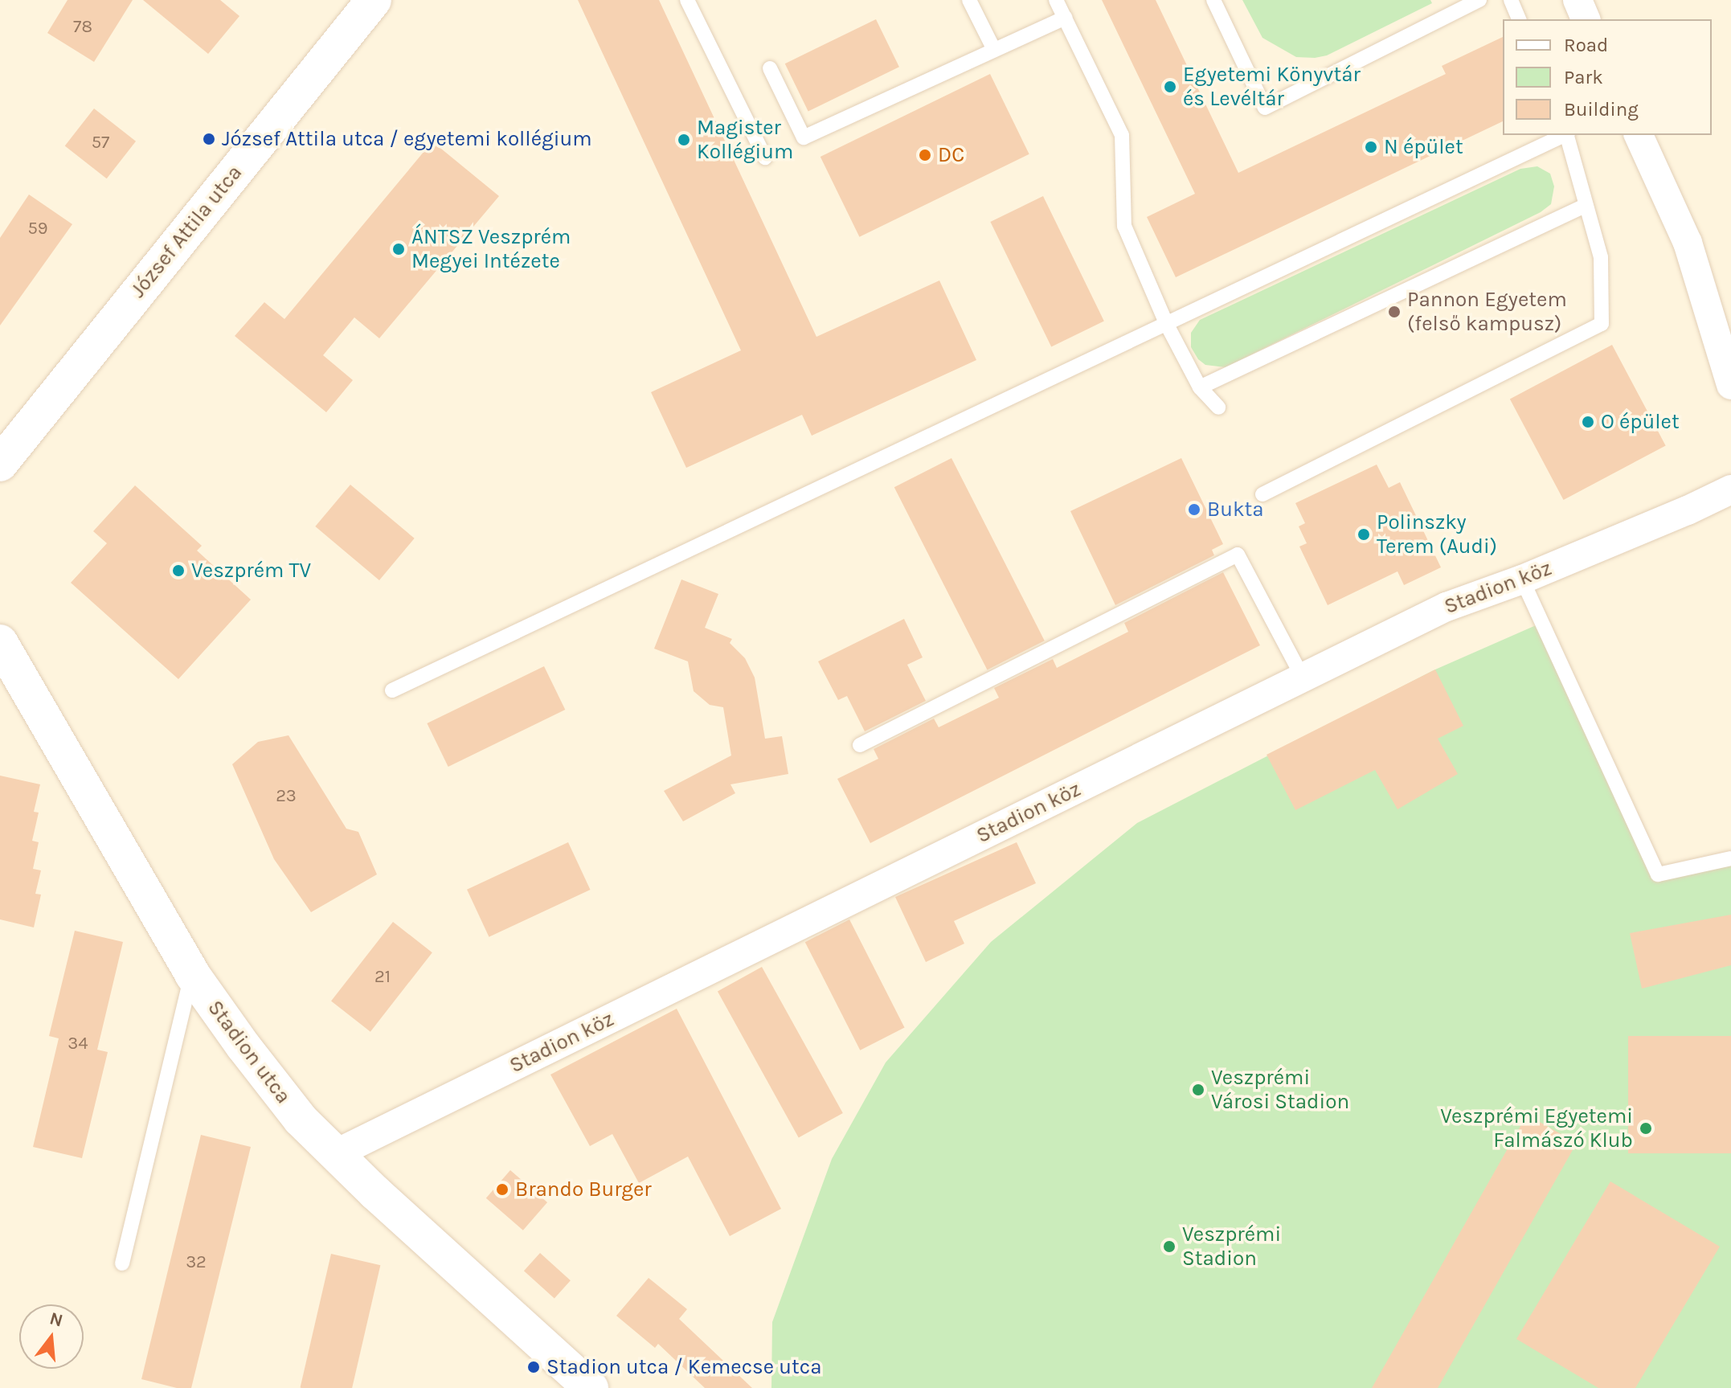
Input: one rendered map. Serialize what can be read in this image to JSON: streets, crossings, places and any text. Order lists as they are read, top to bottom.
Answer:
{
  "streets": {
    "street": ["József Attila utca", "Stadion köz", "Stadion utca"]
  },
  "crossings": [
    ["Stadion köz", "Stadion utca"]
  ],
  "places": [
    "Egyetemi Könyvtár és Levéltár",
    "József Attila utca / egyetemi kollégium",
    "Magister Kollégium",
    "N épület",
    "DC",
    "ÁNTSZ Veszprém Megyei Intézete",
    "Pannon Egyetem (felső kampusz)",
    "O épület",
    "Bukta",
    "Polinszky Terem (Audi)",
    "Veszprém TV",
    "Veszprémi Városi Stadion",
    "Veszprémi Egyetemi Falmászó Klub",
    "Brando Burger",
    "Veszprémi Stadion",
    "Stadion utca / Kemecse utca"
  ],
  "house_numbers": [
    "78",
    "57",
    "59",
    "23",
    "21",
    "34",
    "32"
  ],
  "legend": ["Road", "Park", "Building"],
  "north": "top"
}
